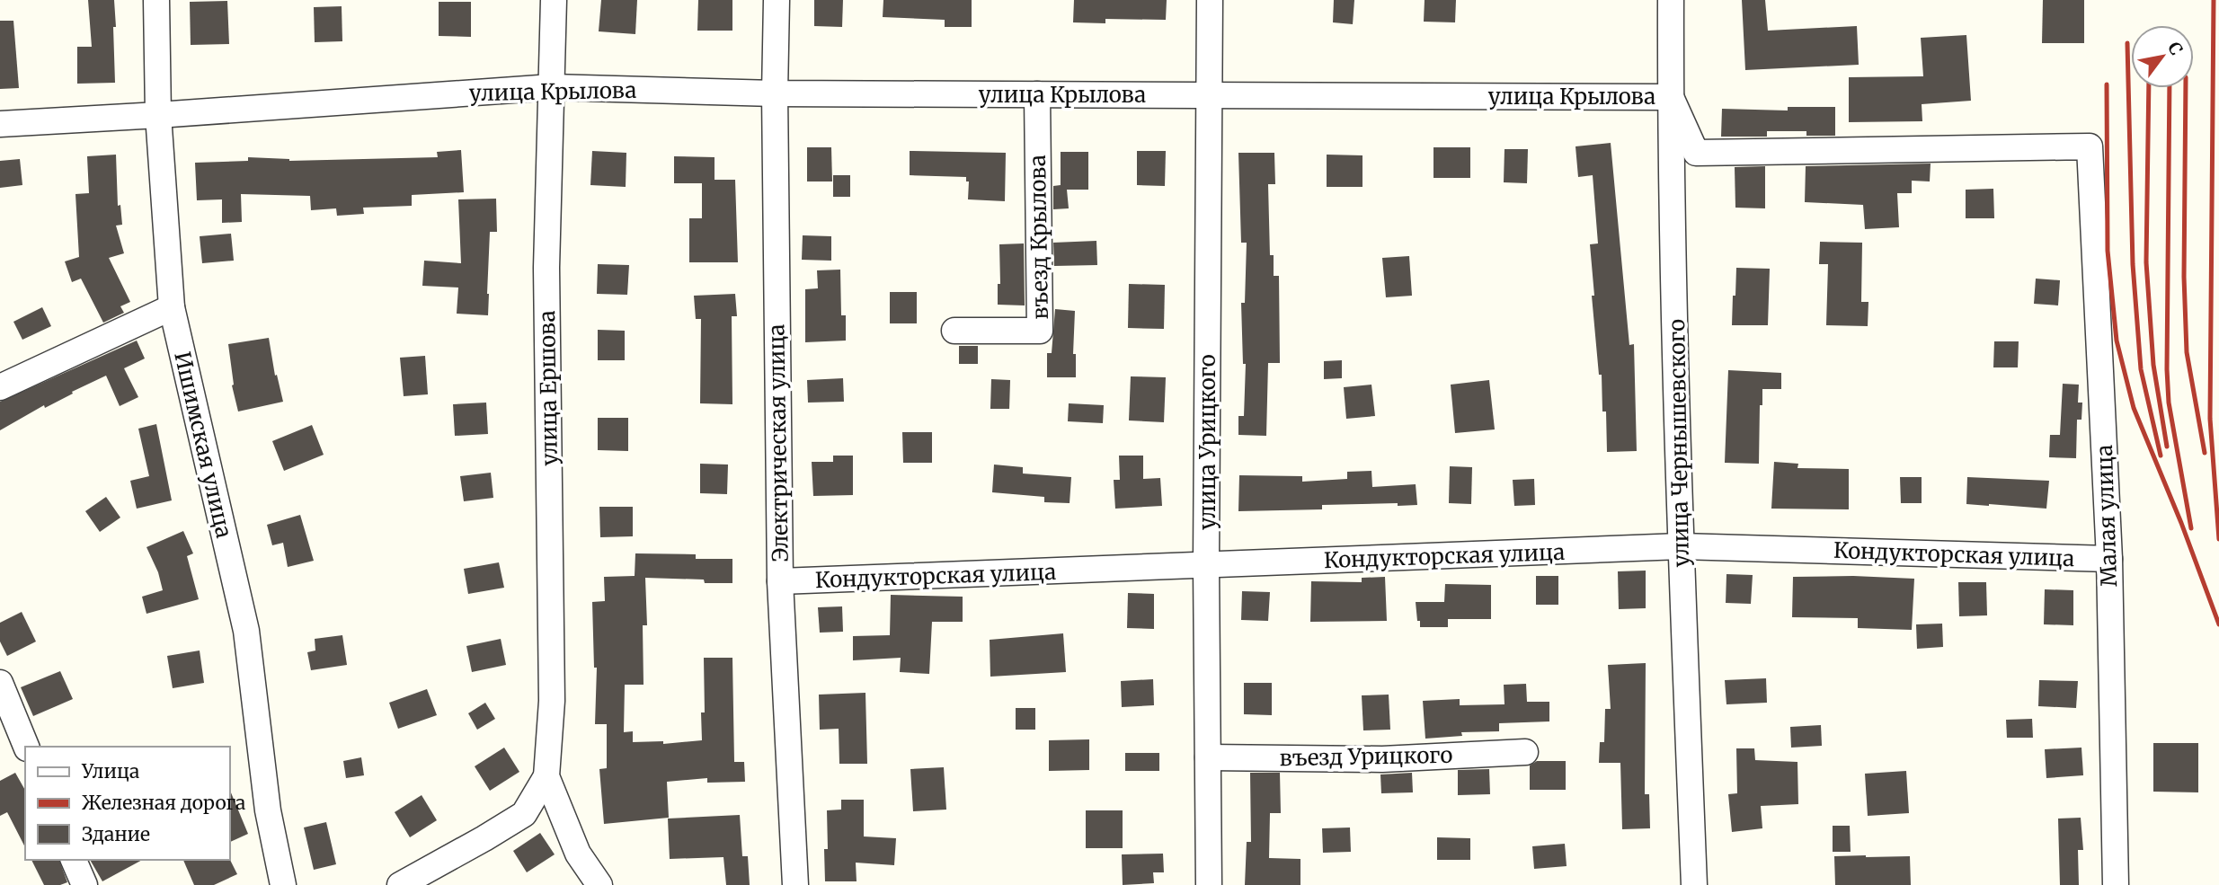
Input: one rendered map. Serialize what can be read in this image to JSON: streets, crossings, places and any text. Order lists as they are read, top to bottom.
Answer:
{
  "streets": {
    "street": [
      "улица Крылова",
      "въезд Крылова",
      "улица Ершова",
      "улица Урицкого",
      "Электрическая улица",
      "улица Чернышевского",
      "Ишимская улица",
      "Малая улица",
      "Кондукторская улица",
      "въезд Урицкого"
    ]
  },
  "crossings": [
    ["улица Крылова", "въезд Крылова"],
    ["улица Крылова", "улица Ершова"],
    ["улица Крылова", "улица Урицкого"],
    ["улица Крылова", "Электрическая улица"],
    ["улица Крылова", "улица Чернышевского"],
    ["улица Крылова", "Ишимская улица"],
    ["улица Крылова", "Малая улица"],
    ["улица Урицкого", "Кондукторская улица"],
    ["улица Урицкого", "въезд Урицкого"],
    ["Электрическая улица", "Кондукторская улица"],
    ["улица Чернышевского", "Кондукторская улица"],
    ["Малая улица", "Кондукторская улица"]
  ],
  "legend": ["Улица", "Железная дорога", "Здание"],
  "north": "top right"
}
